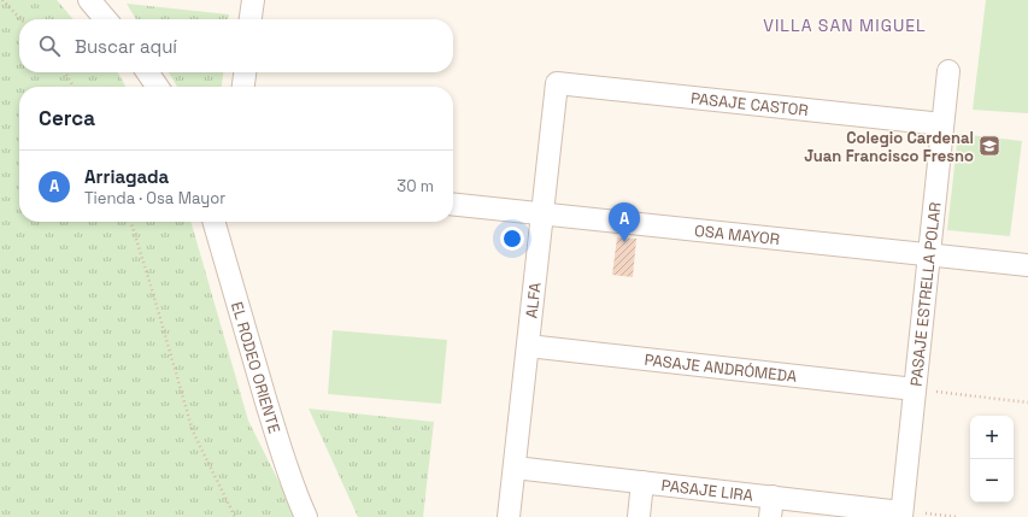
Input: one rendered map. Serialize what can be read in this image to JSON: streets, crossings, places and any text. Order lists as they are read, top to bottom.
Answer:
{
  "streets": {
    "street": [
      "PASAJE CASTOR",
      "OSA MAYOR",
      "PASAJE ESTRELLA POLAR",
      "ALFA",
      "EL RODEO ORIENTE",
      "PASAJE ANDRÓMEDA",
      "PASAJE LIRA"
    ]
  },
  "crossings": [
    ["PASAJE CASTOR", "PASAJE ESTRELLA POLAR"],
    ["PASAJE CASTOR", "ALFA"],
    ["OSA MAYOR", "PASAJE ESTRELLA POLAR"],
    ["OSA MAYOR", "ALFA"],
    ["PASAJE ESTRELLA POLAR", "PASAJE ANDRÓMEDA"],
    ["PASAJE ESTRELLA POLAR", "PASAJE LIRA"],
    ["ALFA", "PASAJE ANDRÓMEDA"],
    ["ALFA", "PASAJE LIRA"]
  ],
  "districts": ["VILLA SAN MIGUEL"],
  "places": {
    "school or university": ["Colegio Cardenal Juan Francisco Fresno"]
  },
  "page": {
    "search": "Buscar aquí",
    "heading": "Cerca",
    "list": [
      {
        "mark": "A",
        "name": "Arriagada",
        "note": "Tienda · Osa Mayor",
        "value": "30 m"
      }
    ],
    "pins": "A",
    "map_buttons": ["+", "−"]
  }
}
